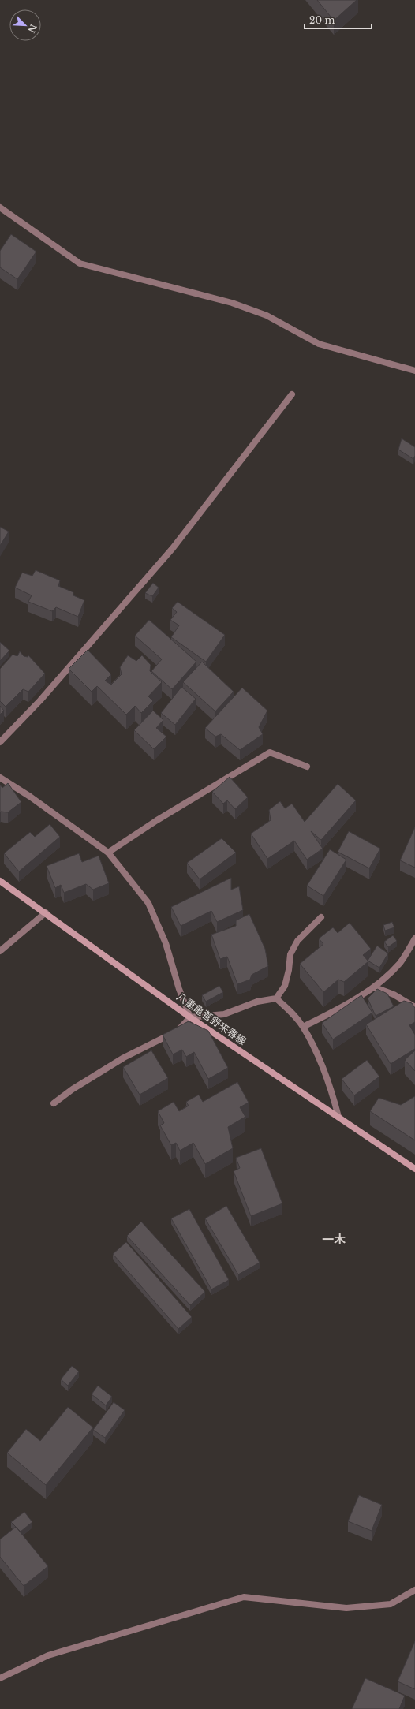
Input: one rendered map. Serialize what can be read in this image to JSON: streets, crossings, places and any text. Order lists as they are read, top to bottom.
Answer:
{
  "streets": {
    "main road": ["八重亀菅野来春線"]
  },
  "districts": ["一木"],
  "scale_bar": "20 m",
  "north": "bottom right"
}
